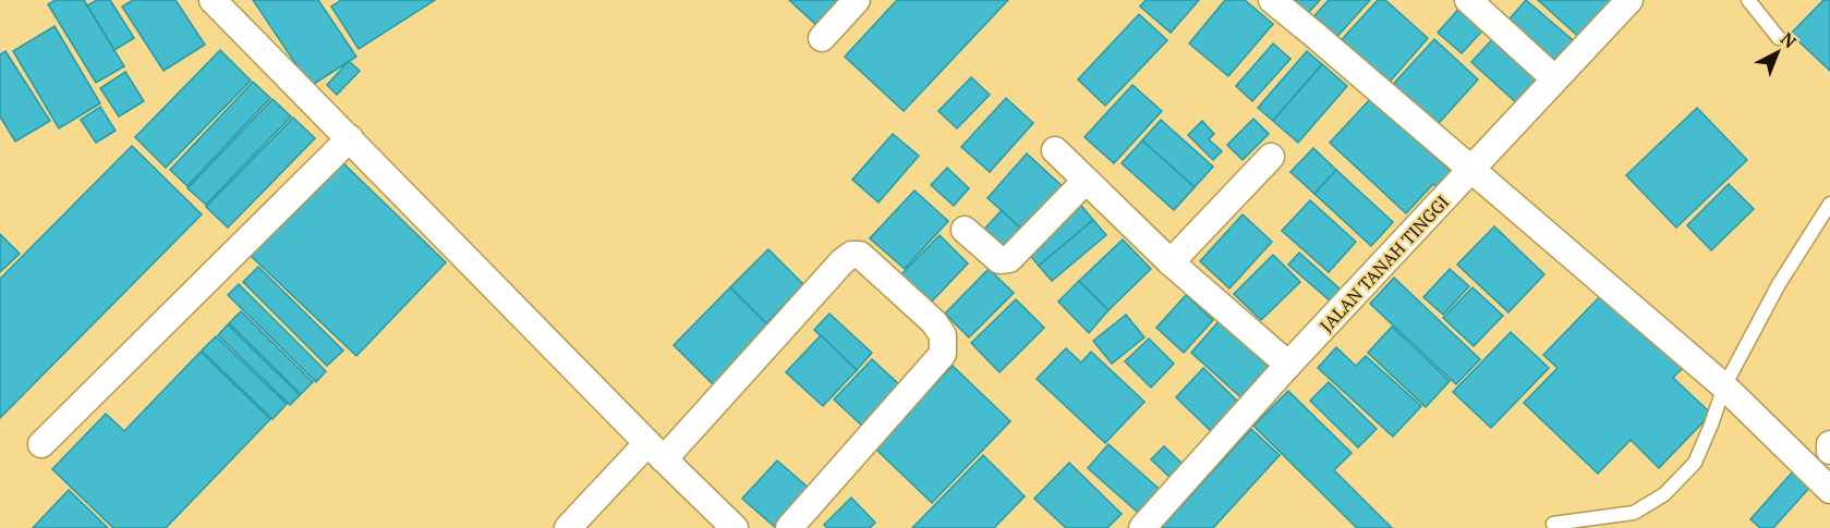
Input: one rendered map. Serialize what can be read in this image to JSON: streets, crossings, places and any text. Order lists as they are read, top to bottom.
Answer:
{
  "streets": {
    "street": ["JALAN TANAH TINGGI"]
  },
  "north": "top right"
}
